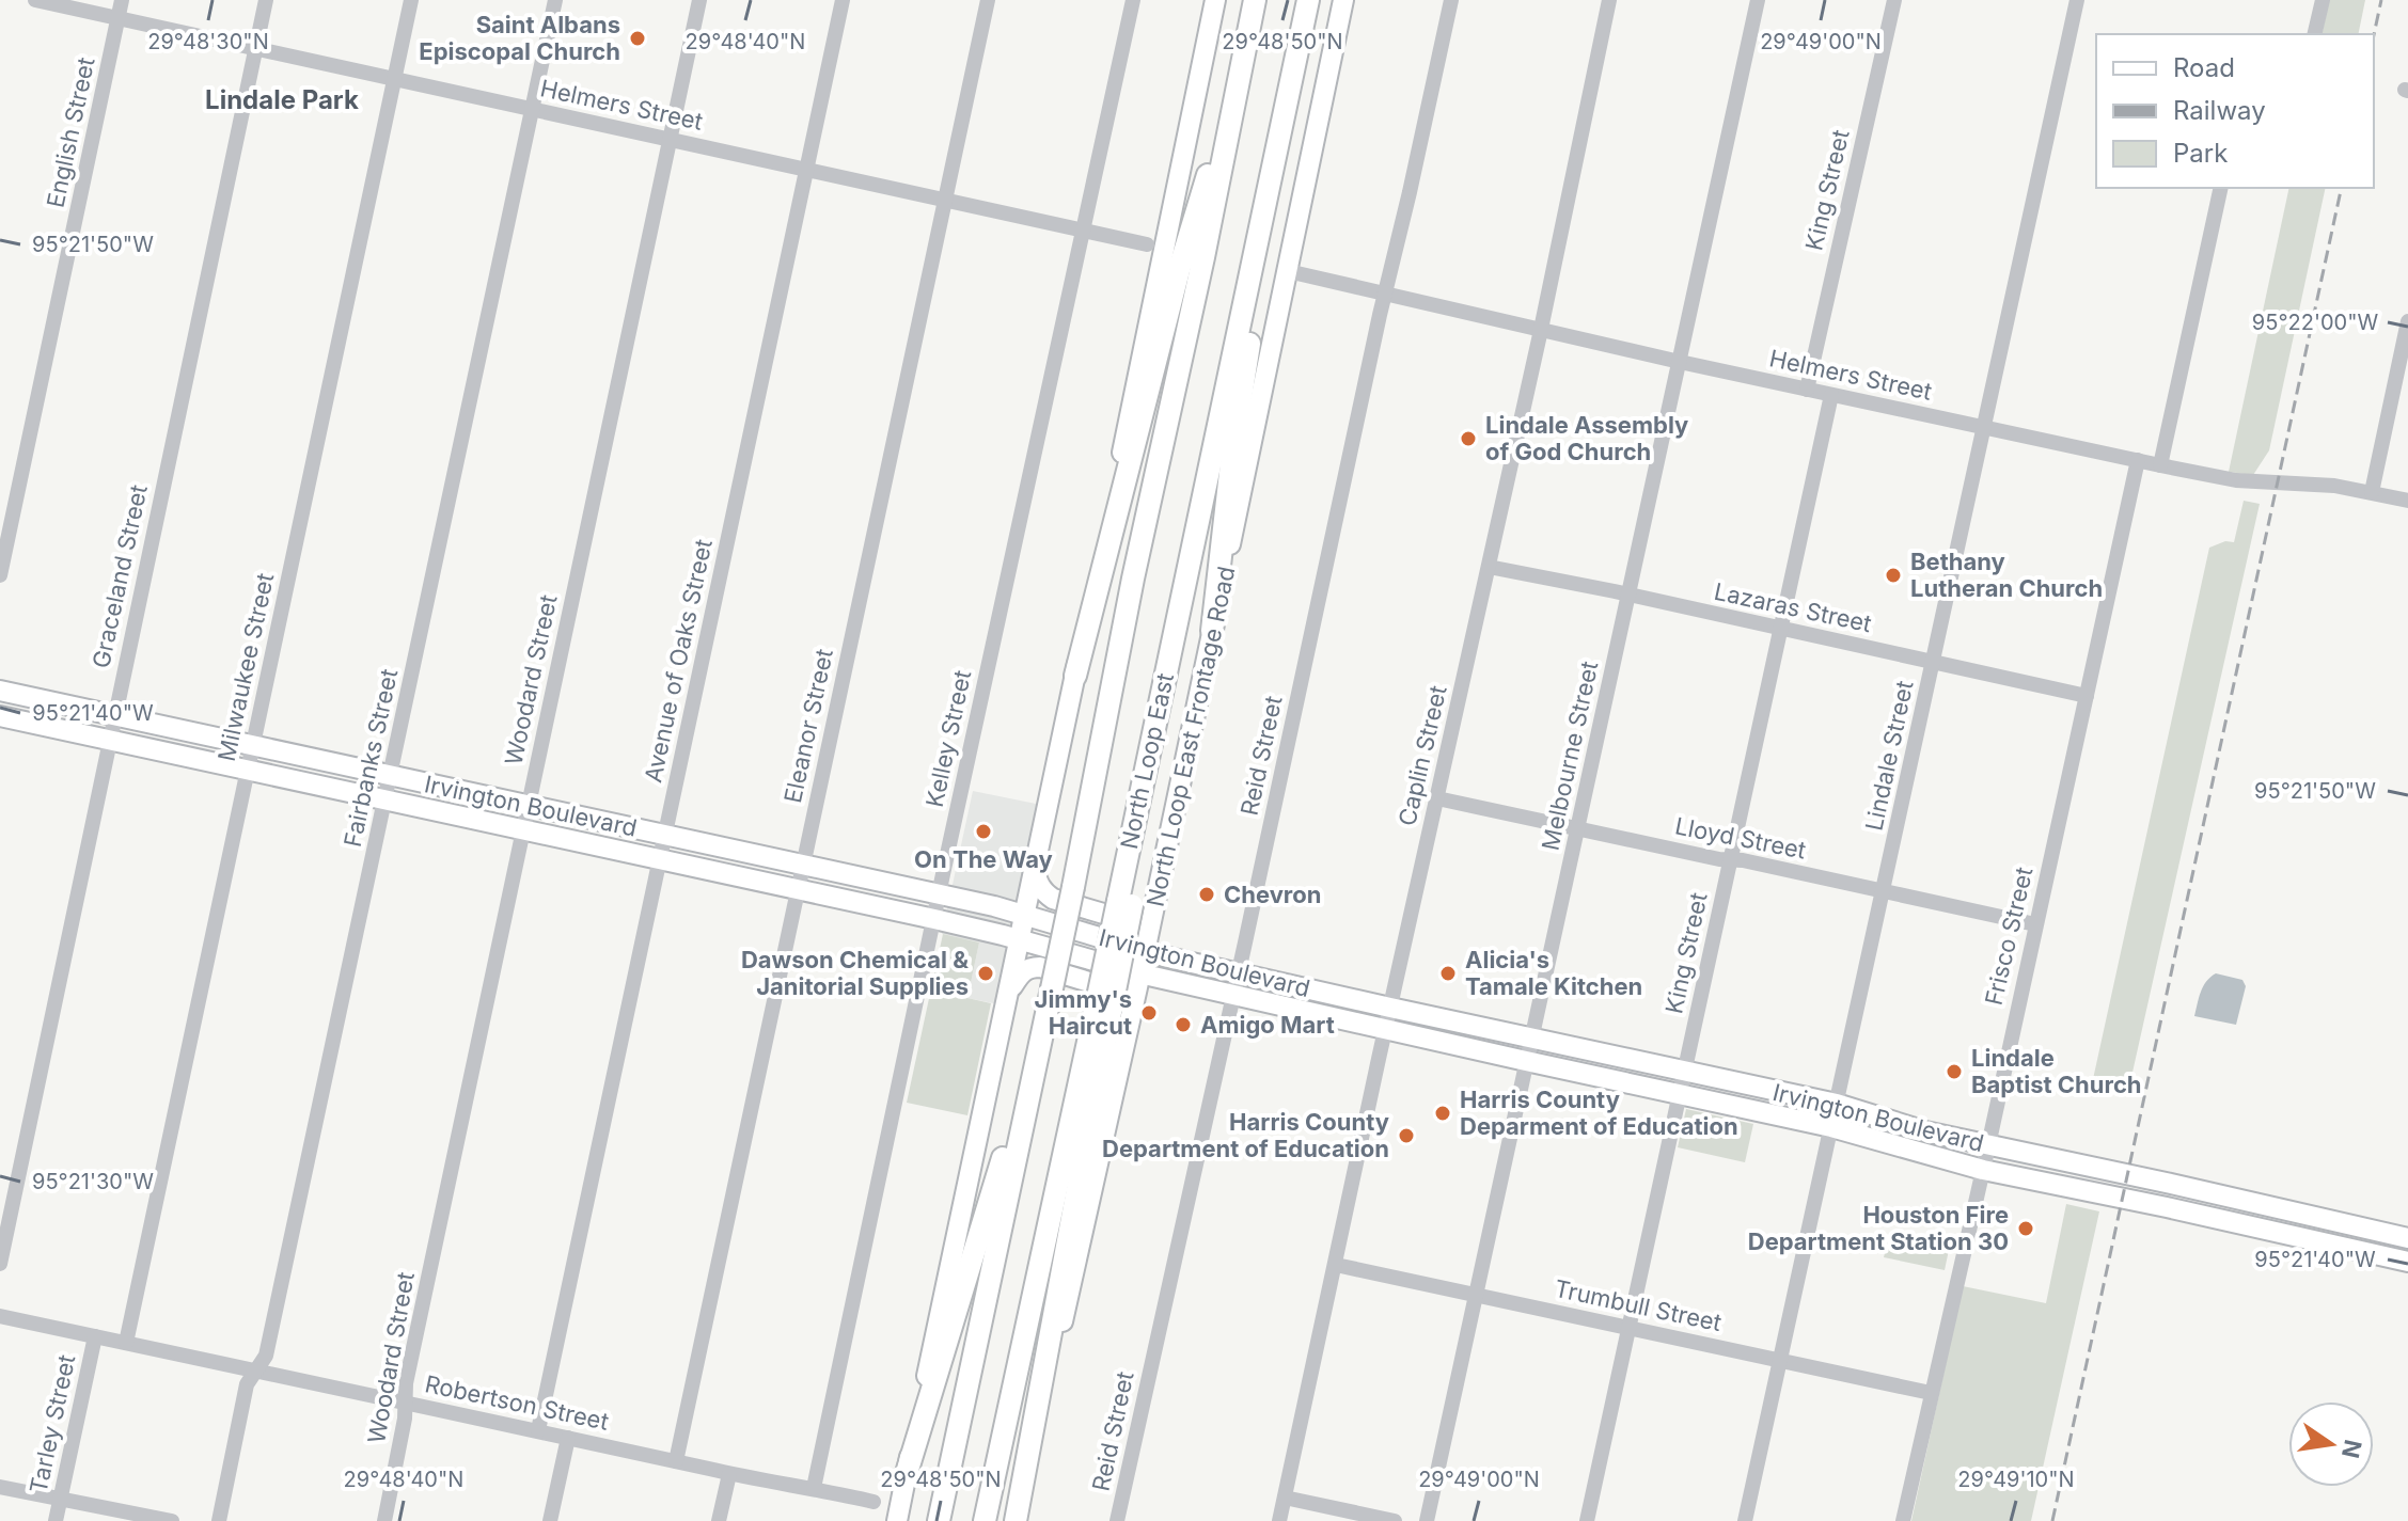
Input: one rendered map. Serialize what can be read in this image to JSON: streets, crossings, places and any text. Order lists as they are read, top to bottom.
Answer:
{
  "streets": {
    "highway": ["North Loop East"],
    "main road": ["North Loop East Frontage Road", "Irvington Boulevard"],
    "street": [
      "Helmers Street",
      "English Street",
      "King Street",
      "Graceland Street",
      "Lazaras Street",
      "Avenue of Oaks Street",
      "Milwaukee Street",
      "Woodard Street",
      "Eleanor Street",
      "Kelley Street",
      "Reid Street",
      "Caplin Street",
      "Melbourne Street",
      "Lindale Street",
      "Fairbanks Street",
      "Lloyd Street",
      "Frisco Street",
      "Trumbull Street",
      "Robertson Street",
      "Tarley Street"
    ]
  },
  "crossings": [
    ["Helmers Street", "English Street"],
    ["Helmers Street", "King Street"],
    ["Helmers Street", "Graceland Street"],
    ["Helmers Street", "Avenue of Oaks Street"],
    ["Helmers Street", "Milwaukee Street"],
    ["Helmers Street", "Woodard Street"],
    ["Helmers Street", "Eleanor Street"],
    ["Helmers Street", "North Loop East Frontage Road"],
    ["Helmers Street", "Kelley Street"],
    ["Helmers Street", "Reid Street"],
    ["Helmers Street", "Caplin Street"],
    ["Helmers Street", "Melbourne Street"],
    ["Helmers Street", "Lindale Street"],
    ["Helmers Street", "Fairbanks Street"],
    ["Helmers Street", "Frisco Street"],
    ["King Street", "Lazaras Street"],
    ["King Street", "Irvington Boulevard"],
    ["King Street", "Lloyd Street"],
    ["King Street", "Trumbull Street"],
    ["Graceland Street", "Irvington Boulevard"],
    ["Lazaras Street", "Caplin Street"],
    ["Lazaras Street", "Melbourne Street"],
    ["Lazaras Street", "Lindale Street"],
    ["Lazaras Street", "Frisco Street"],
    ["Avenue of Oaks Street", "Irvington Boulevard"],
    ["Avenue of Oaks Street", "Robertson Street"],
    ["Milwaukee Street", "Irvington Boulevard"],
    ["Milwaukee Street", "Robertson Street"],
    ["Woodard Street", "Irvington Boulevard"],
    ["Woodard Street", "Robertson Street"],
    ["Eleanor Street", "Irvington Boulevard"],
    ["Eleanor Street", "Robertson Street"],
    ["North Loop East Frontage Road", "North Loop East"],
    ["North Loop East Frontage Road", "Irvington Boulevard"],
    ["Kelley Street", "Irvington Boulevard"],
    ["Kelley Street", "Robertson Street"],
    ["Reid Street", "Irvington Boulevard"],
    ["Caplin Street", "Irvington Boulevard"],
    ["Caplin Street", "Lloyd Street"],
    ["Caplin Street", "Trumbull Street"],
    ["Melbourne Street", "Irvington Boulevard"],
    ["Melbourne Street", "Lloyd Street"],
    ["Melbourne Street", "Trumbull Street"],
    ["Lindale Street", "Irvington Boulevard"],
    ["Lindale Street", "Lloyd Street"],
    ["Lindale Street", "Trumbull Street"],
    ["Fairbanks Street", "Irvington Boulevard"],
    ["Fairbanks Street", "Robertson Street"],
    ["Irvington Boulevard", "Frisco Street"],
    ["Lloyd Street", "Frisco Street"],
    ["Frisco Street", "Trumbull Street"],
    ["Robertson Street", "Tarley Street"]
  ],
  "districts": ["Lindale Park"],
  "places": [
    "Saint Albans Episcopal Church",
    "Lindale Assembly of God Church",
    "Bethany Lutheran Church",
    "On The Way",
    "Chevron",
    "Dawson Chemical & Janitorial Supplies",
    "Alicia's Tamale Kitchen",
    "Jimmy's Haircut",
    "Amigo Mart",
    "Lindale Baptist Church",
    "Harris County Deparment of Education",
    "Harris County Department of Education",
    "Houston Fire Department Station 30"
  ],
  "legend": ["Road", "Railway", "Park"],
  "north": "right",
  "coordinates": [
    "29°48'30\"N",
    "29°48'40\"N",
    "29°48'50\"N",
    "29°49'00\"N",
    "95°21'50\"W",
    "95°22'00\"W",
    "95°21'40\"W",
    "95°21'30\"W",
    "29°49'10\"N"
  ]
}
